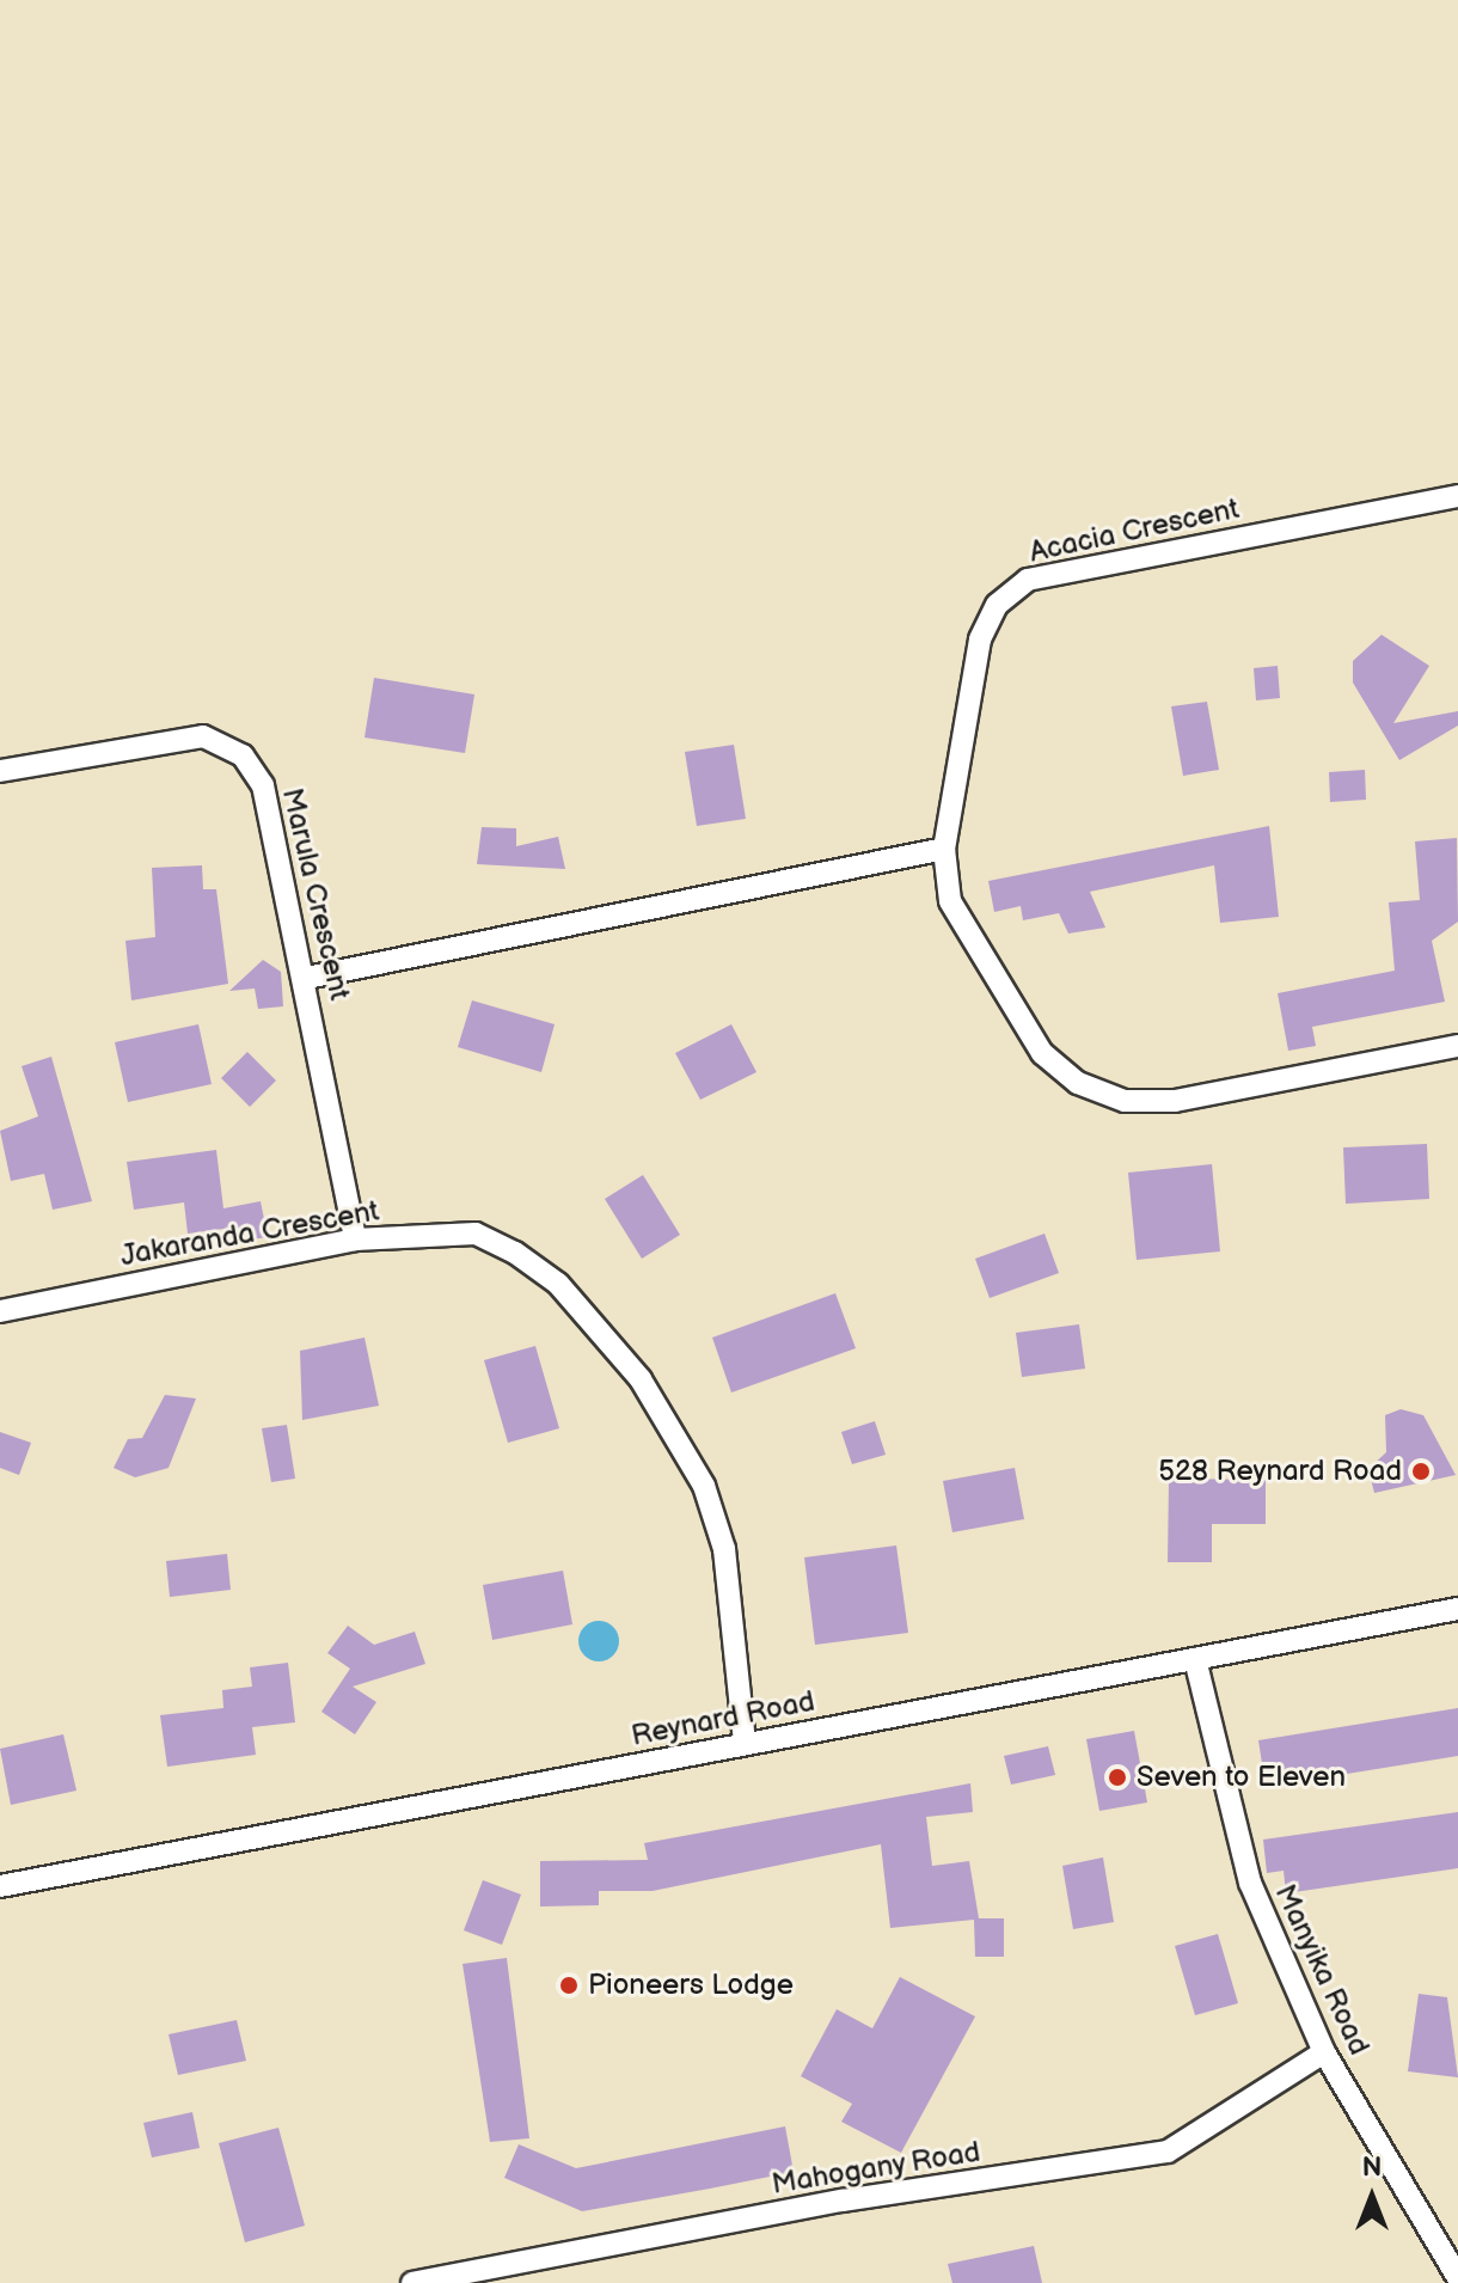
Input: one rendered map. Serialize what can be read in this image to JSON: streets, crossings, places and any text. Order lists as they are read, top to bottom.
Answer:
{
  "streets": {
    "street": [
      "Acacia Crescent",
      "Marula Crescent",
      "Jakaranda Crescent",
      "Reynard Road",
      "Manyika Road",
      "Mahogany Road"
    ]
  },
  "crossings": [
    ["Marula Crescent", "Jakaranda Crescent"],
    ["Jakaranda Crescent", "Reynard Road"],
    ["Reynard Road", "Manyika Road"],
    ["Manyika Road", "Mahogany Road"]
  ],
  "places": ["528 Reynard Road", "Seven to Eleven", "Pioneers Lodge"],
  "north": "top"
}
